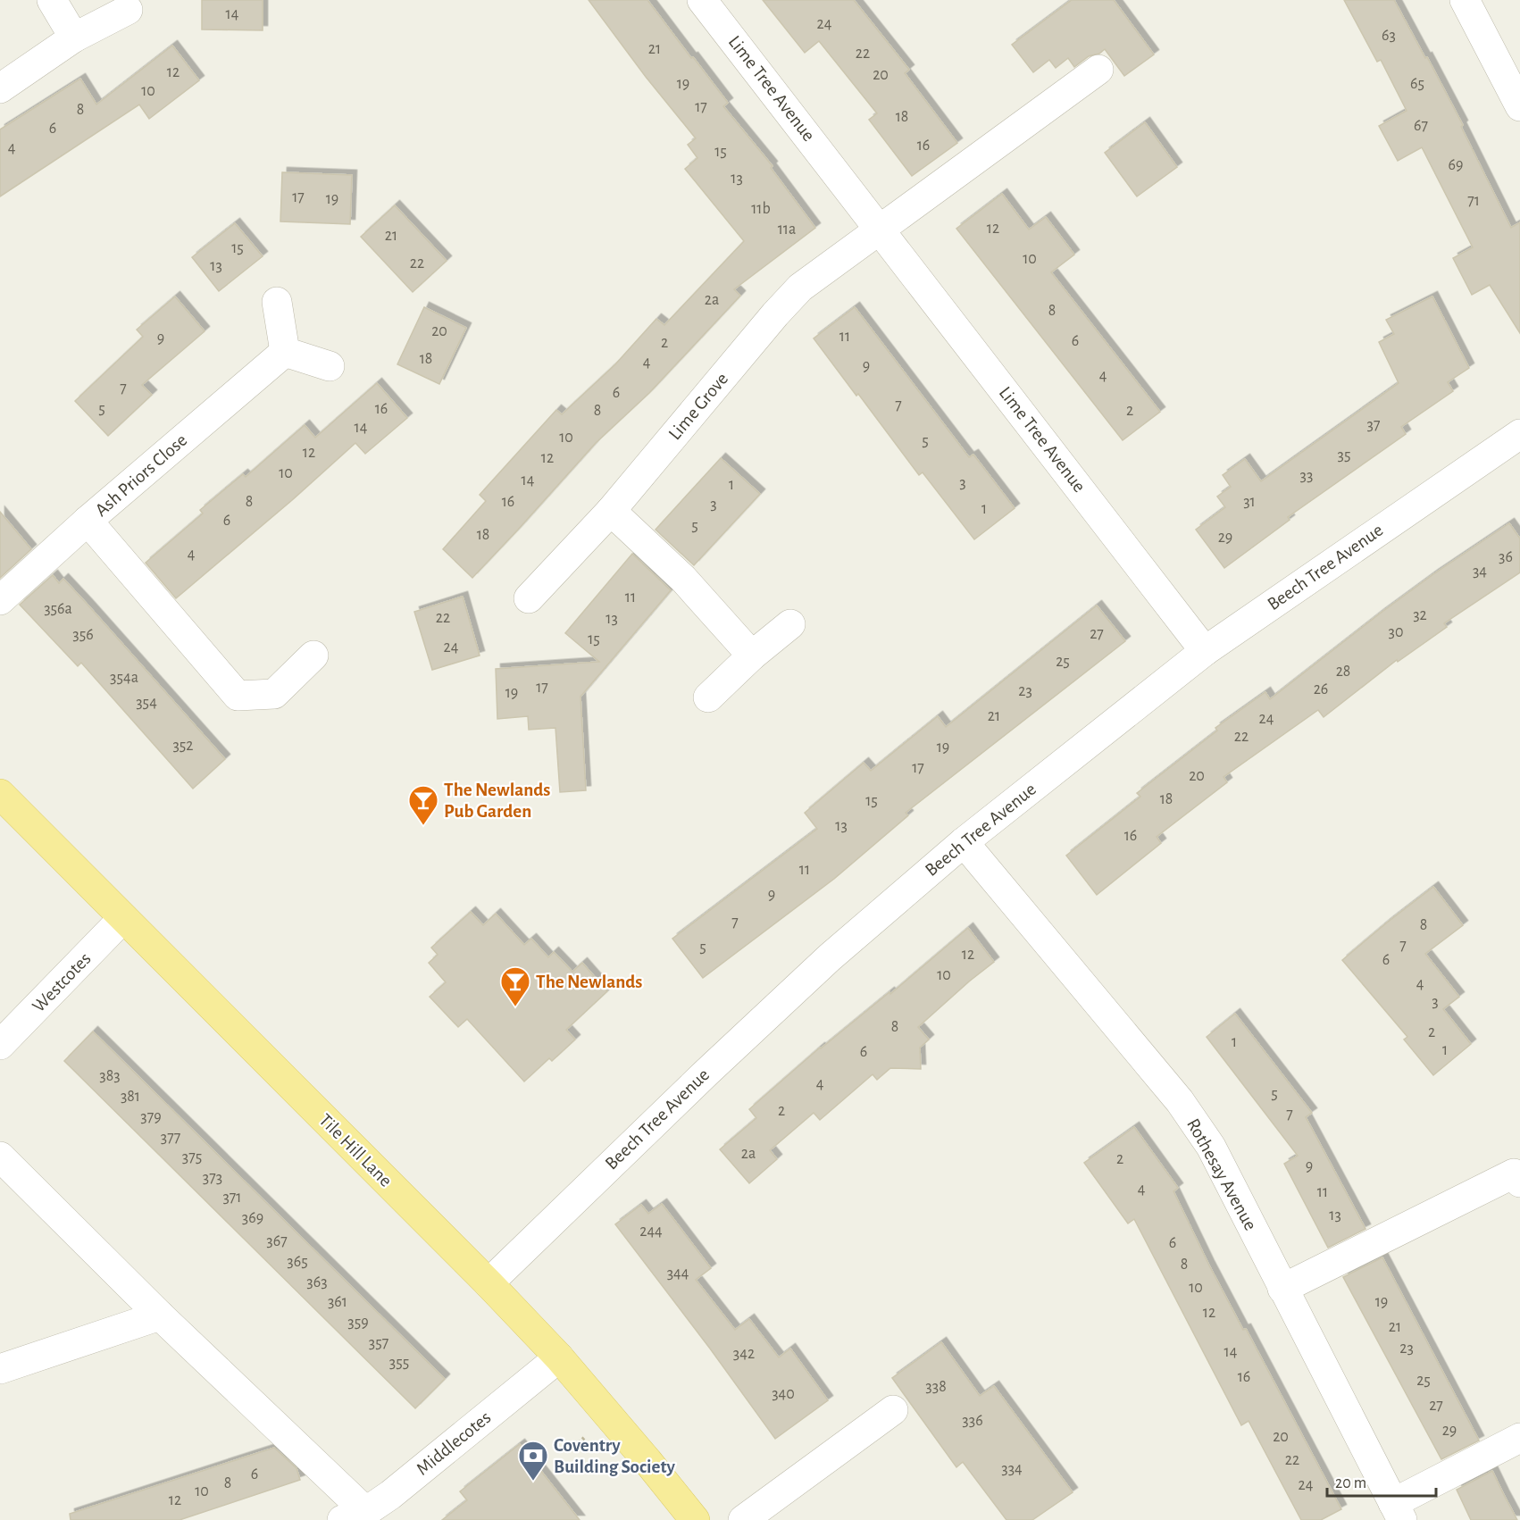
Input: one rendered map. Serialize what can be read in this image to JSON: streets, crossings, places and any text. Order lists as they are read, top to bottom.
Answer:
{
  "streets": {
    "main road": ["Tile Hill Lane"],
    "street": [
      "Lime Tree Avenue",
      "Lime Grove",
      "Ash Priors Close",
      "Beech Tree Avenue",
      "Westcotes",
      "Rothesay Avenue",
      "Middlecotes"
    ]
  },
  "crossings": [
    ["Lime Tree Avenue", "Lime Grove"],
    ["Lime Tree Avenue", "Beech Tree Avenue"],
    ["Beech Tree Avenue", "Tile Hill Lane"],
    ["Beech Tree Avenue", "Rothesay Avenue"],
    ["Westcotes", "Tile Hill Lane"],
    ["Tile Hill Lane", "Middlecotes"]
  ],
  "places": {
    "bar": ["The Newlands Pub Garden", "The Newlands"],
    "bank": ["Coventry Building Society"]
  },
  "house_numbers": [
    "14",
    "24",
    "63",
    "21",
    "22",
    "12",
    "20",
    "19",
    "65",
    "10",
    "17",
    "8",
    "18",
    "67",
    "6",
    "16",
    "4",
    "15",
    "69",
    "13",
    "17",
    "19",
    "71",
    "11b",
    "12",
    "11a",
    "21",
    "15",
    "10",
    "22",
    "13",
    "2a",
    "8",
    "20",
    "11",
    "9",
    "6",
    "2",
    "18",
    "4",
    "9",
    "4",
    "7",
    "6",
    "7",
    "5",
    "16",
    "8",
    "2",
    "37",
    "14",
    "10",
    "5",
    "12",
    "35",
    "12",
    "10",
    "33",
    "14",
    "3",
    "1",
    "8",
    "16",
    "31",
    "3",
    "1",
    "6",
    "5",
    "18",
    "29",
    "4",
    "36",
    "34",
    "11",
    "356a",
    "32",
    "22",
    "13",
    "30",
    "27",
    "356",
    "15",
    "24",
    "25",
    "28",
    "354a",
    "17",
    "26",
    "23",
    "19",
    "354",
    "21",
    "24",
    "22",
    "352",
    "19",
    "17",
    "20",
    "18",
    "15",
    "13",
    "16",
    "11",
    "9",
    "7",
    "8",
    "7",
    "5",
    "12",
    "6",
    "10",
    "4",
    "3",
    "8",
    "2",
    "1",
    "1",
    "6",
    "383",
    "4",
    "5",
    "381",
    "2",
    "7",
    "379",
    "377",
    "2a",
    "375",
    "2",
    "9",
    "373",
    "4",
    "11",
    "371",
    "13",
    "369",
    "244",
    "367",
    "6",
    "365",
    "8",
    "344",
    "363",
    "10",
    "361",
    "19",
    "12",
    "359",
    "21",
    "357",
    "23",
    "14",
    "342",
    "355",
    "16",
    "25",
    "338",
    "340",
    "27",
    "336",
    "29",
    "20",
    "22",
    "334",
    "6",
    "8",
    "24",
    "10",
    "12"
  ],
  "scale_bar": "20 m"
}
